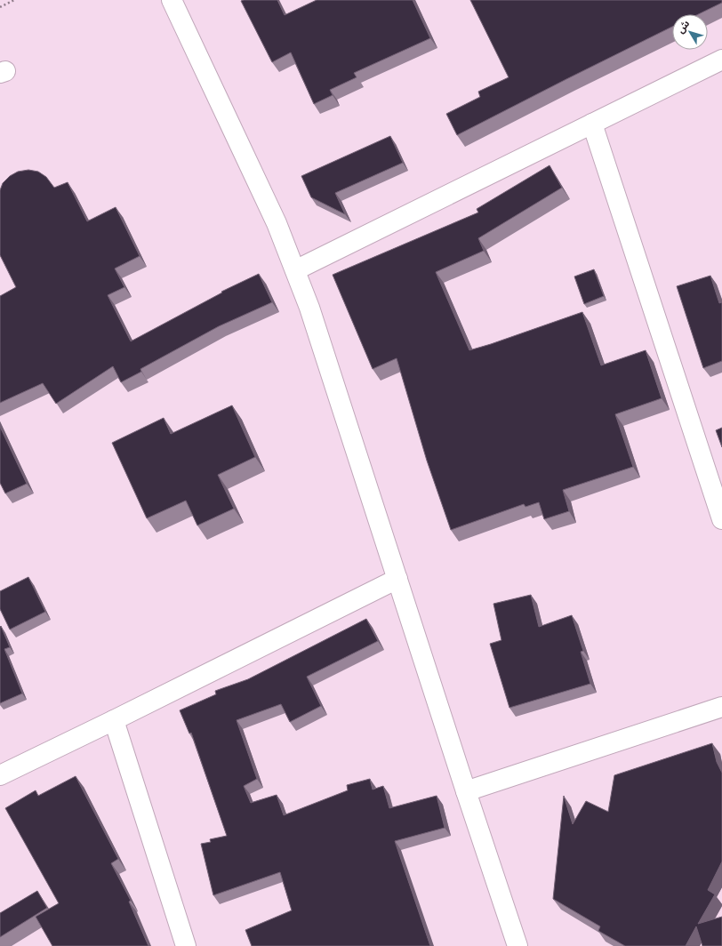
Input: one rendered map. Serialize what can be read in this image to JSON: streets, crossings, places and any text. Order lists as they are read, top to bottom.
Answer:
{
  "north": "top left"
}
